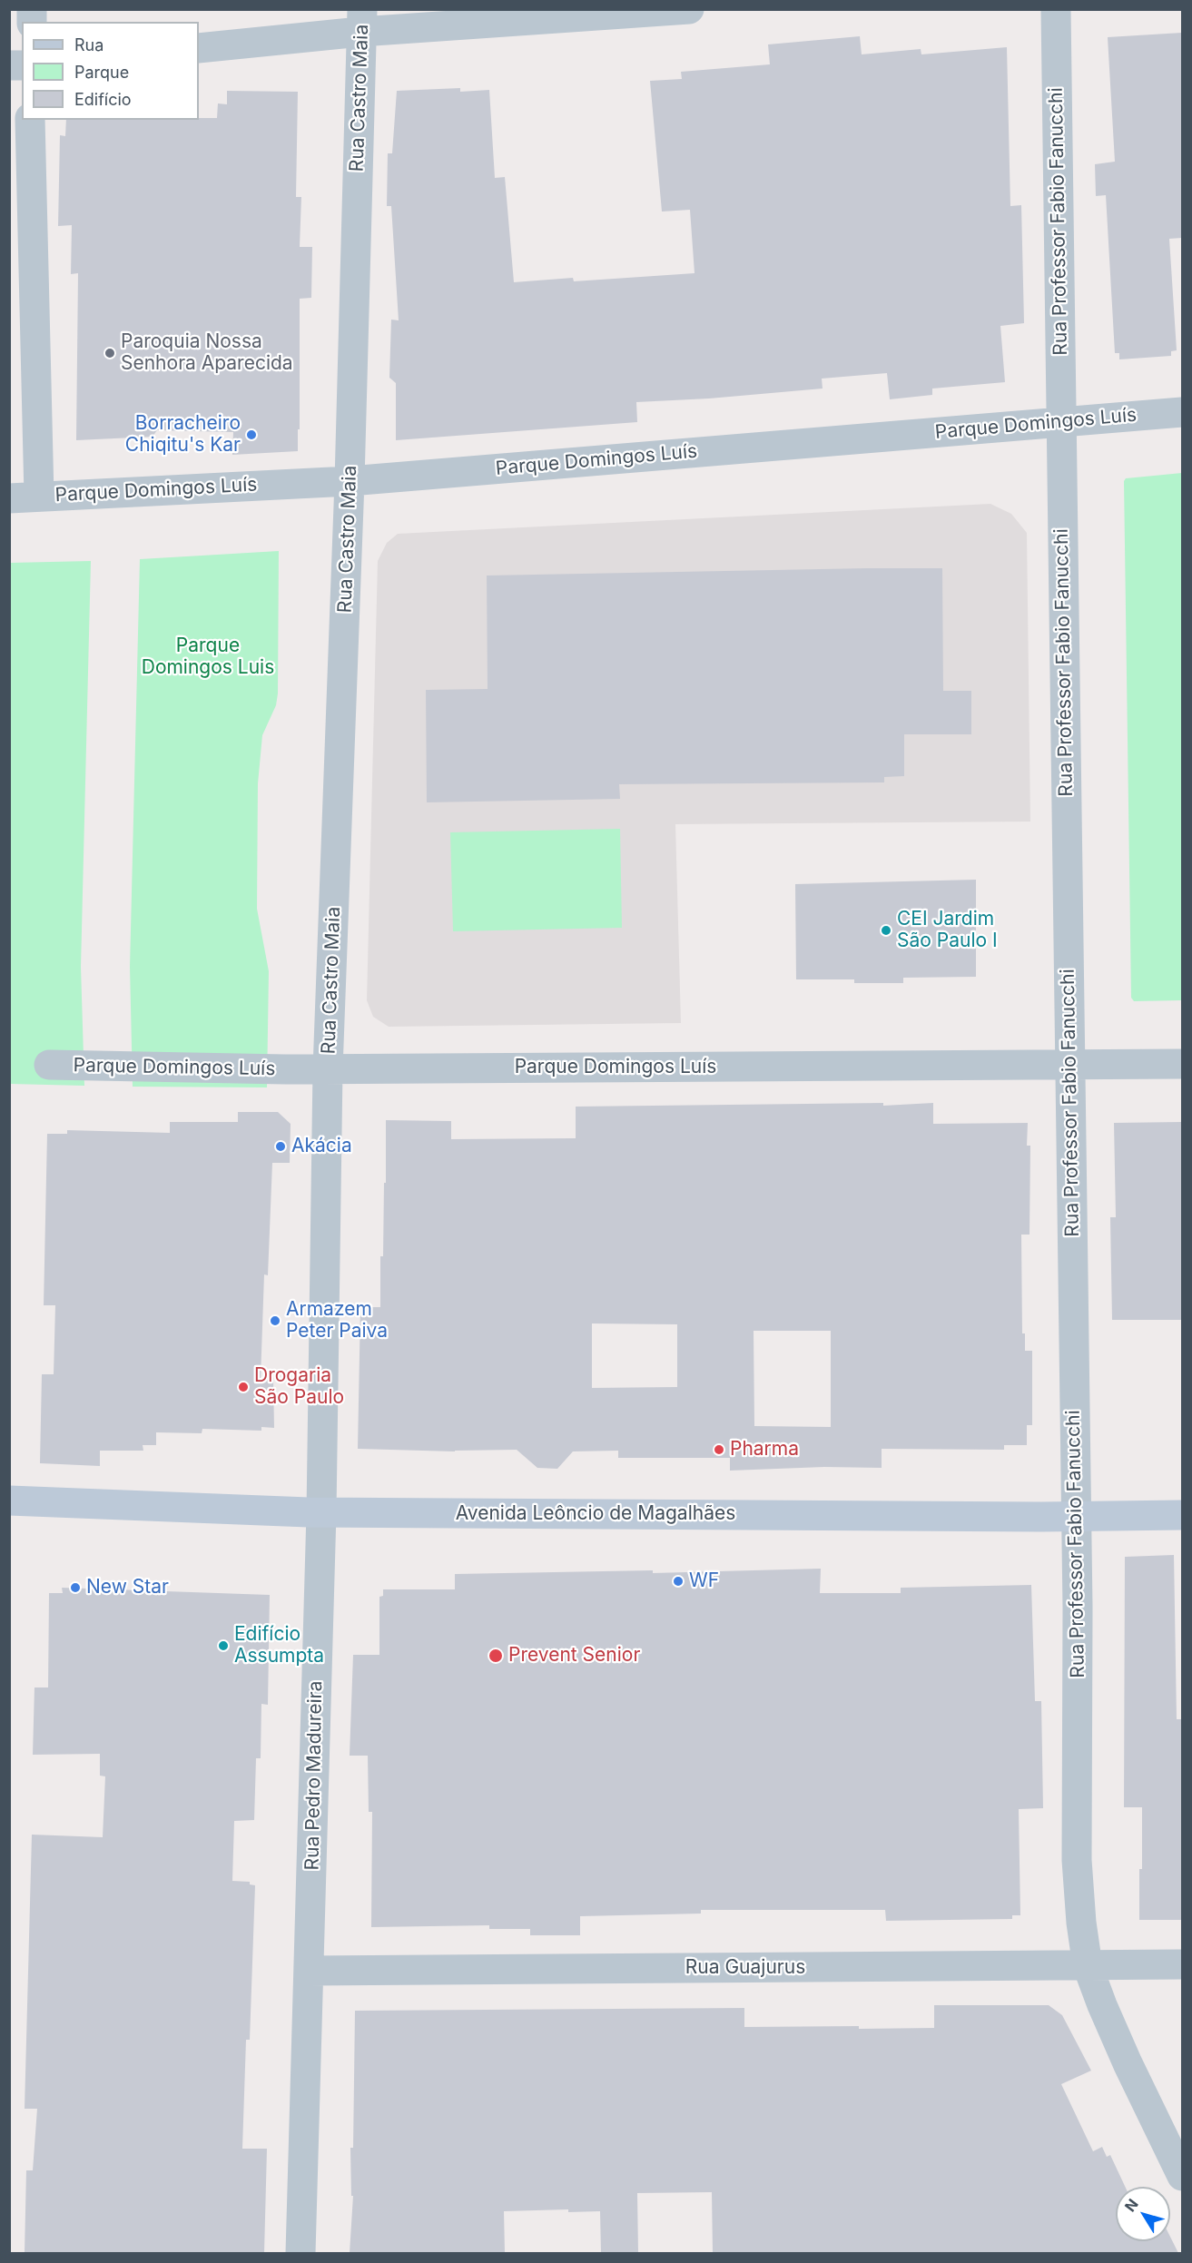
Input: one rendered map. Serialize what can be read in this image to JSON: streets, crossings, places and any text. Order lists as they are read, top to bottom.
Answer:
{
  "streets": {
    "main road": ["Avenida Leôncio de Magalhães"],
    "street": [
      "Rua Castro Maia",
      "Rua Professor Fabio Fanucchi",
      "Parque Domingos Luís",
      "Rua Pedro Madureira",
      "Rua Guajurus"
    ]
  },
  "crossings": [
    ["Rua Castro Maia", "Parque Domingos Luís"],
    ["Rua Castro Maia", "Rua Pedro Madureira"],
    ["Rua Professor Fabio Fanucchi", "Parque Domingos Luís"],
    ["Rua Professor Fabio Fanucchi", "Avenida Leôncio de Magalhães"],
    ["Rua Professor Fabio Fanucchi", "Rua Guajurus"],
    ["Parque Domingos Luís", "Rua Pedro Madureira"],
    ["Avenida Leôncio de Magalhães", "Rua Pedro Madureira"],
    ["Rua Pedro Madureira", "Rua Guajurus"]
  ],
  "parks": ["Parque Domingos Luis"],
  "places": [
    "Paroquia Nossa Senhora Aparecida",
    "Borracheiro Chiqitu's Kar",
    "CEI Jardim São Paulo I",
    "Akácia",
    "Armazem Peter Paiva",
    "Drogaria São Paulo",
    "Pharma",
    "WF",
    "New Star",
    "Edifício Assumpta",
    "Prevent Senior"
  ],
  "legend": ["Rua", "Parque", "Edifício"],
  "north": "top left"
}
